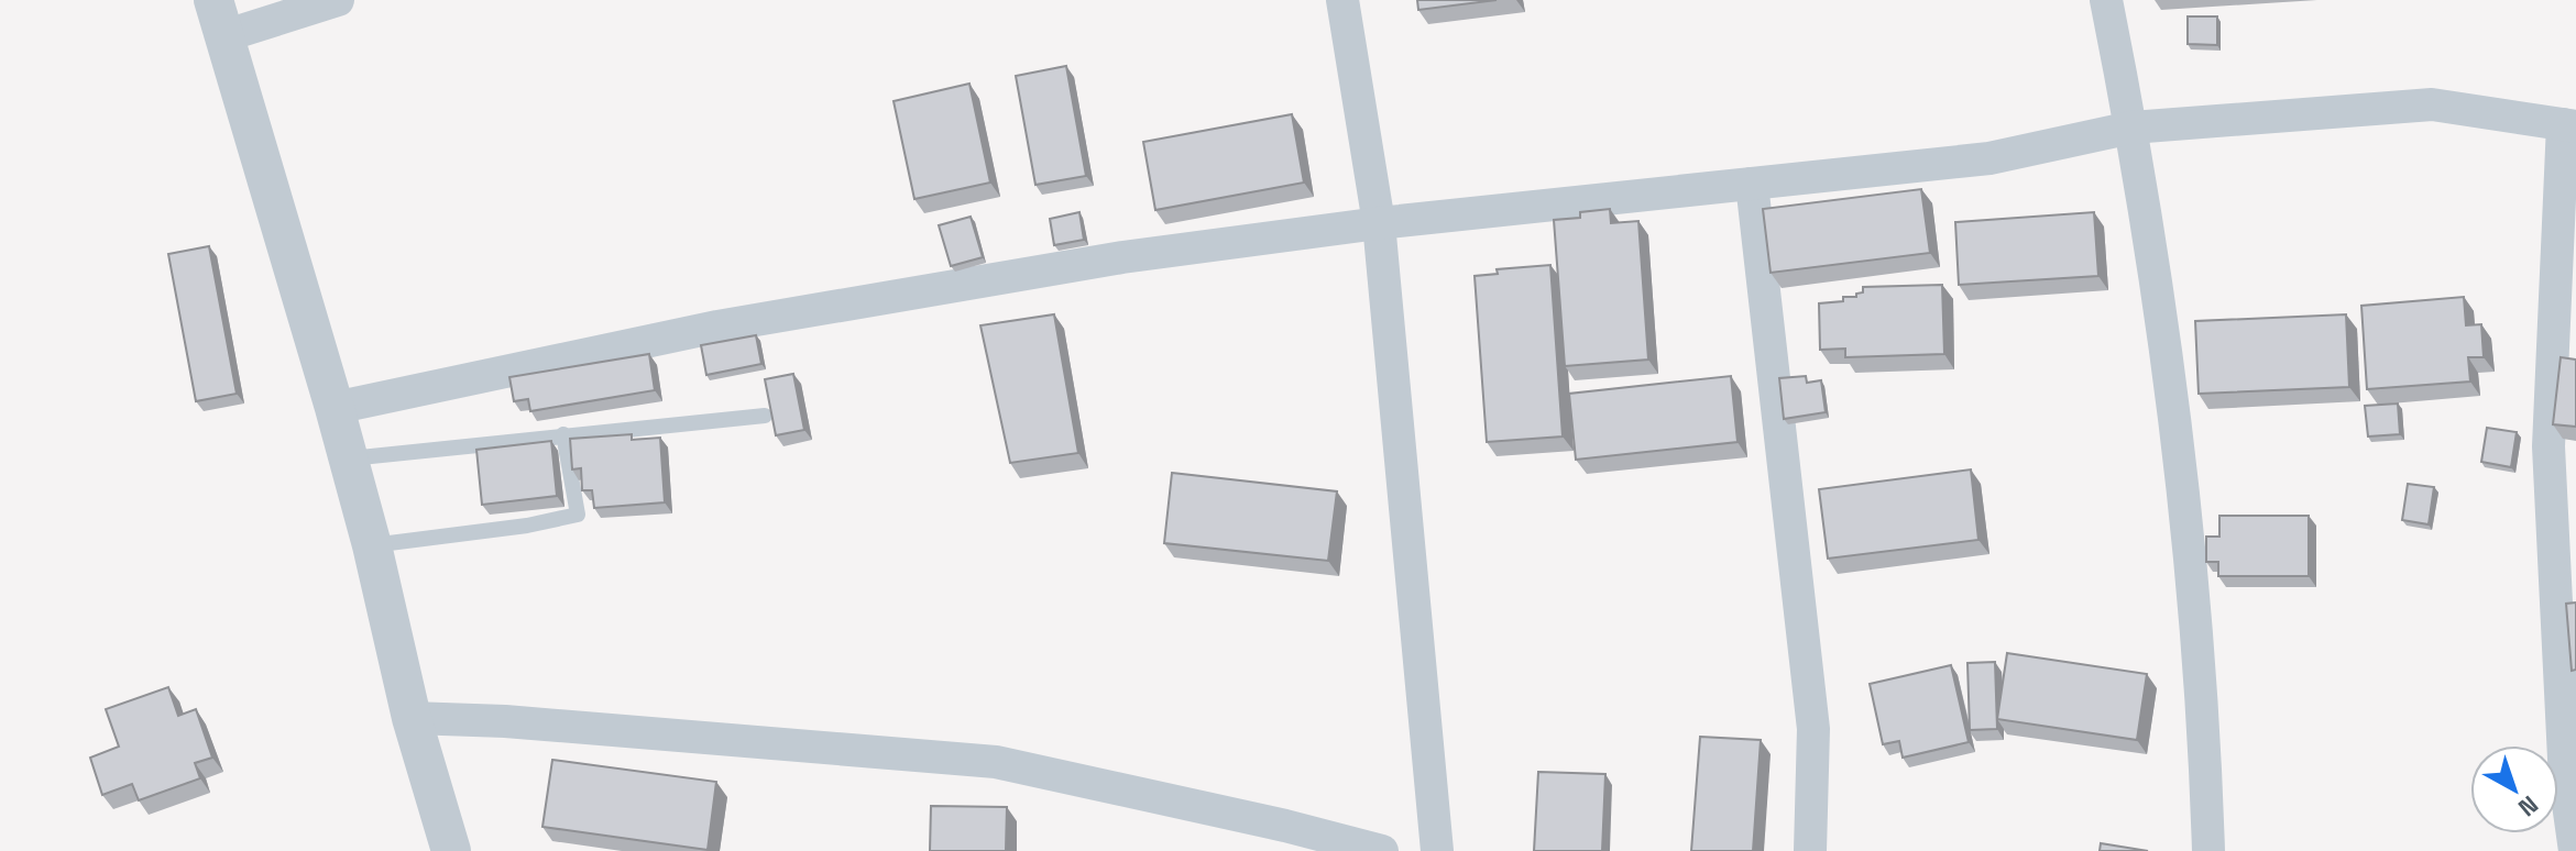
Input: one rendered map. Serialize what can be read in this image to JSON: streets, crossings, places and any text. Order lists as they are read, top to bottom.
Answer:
{
  "north": "bottom right"
}
